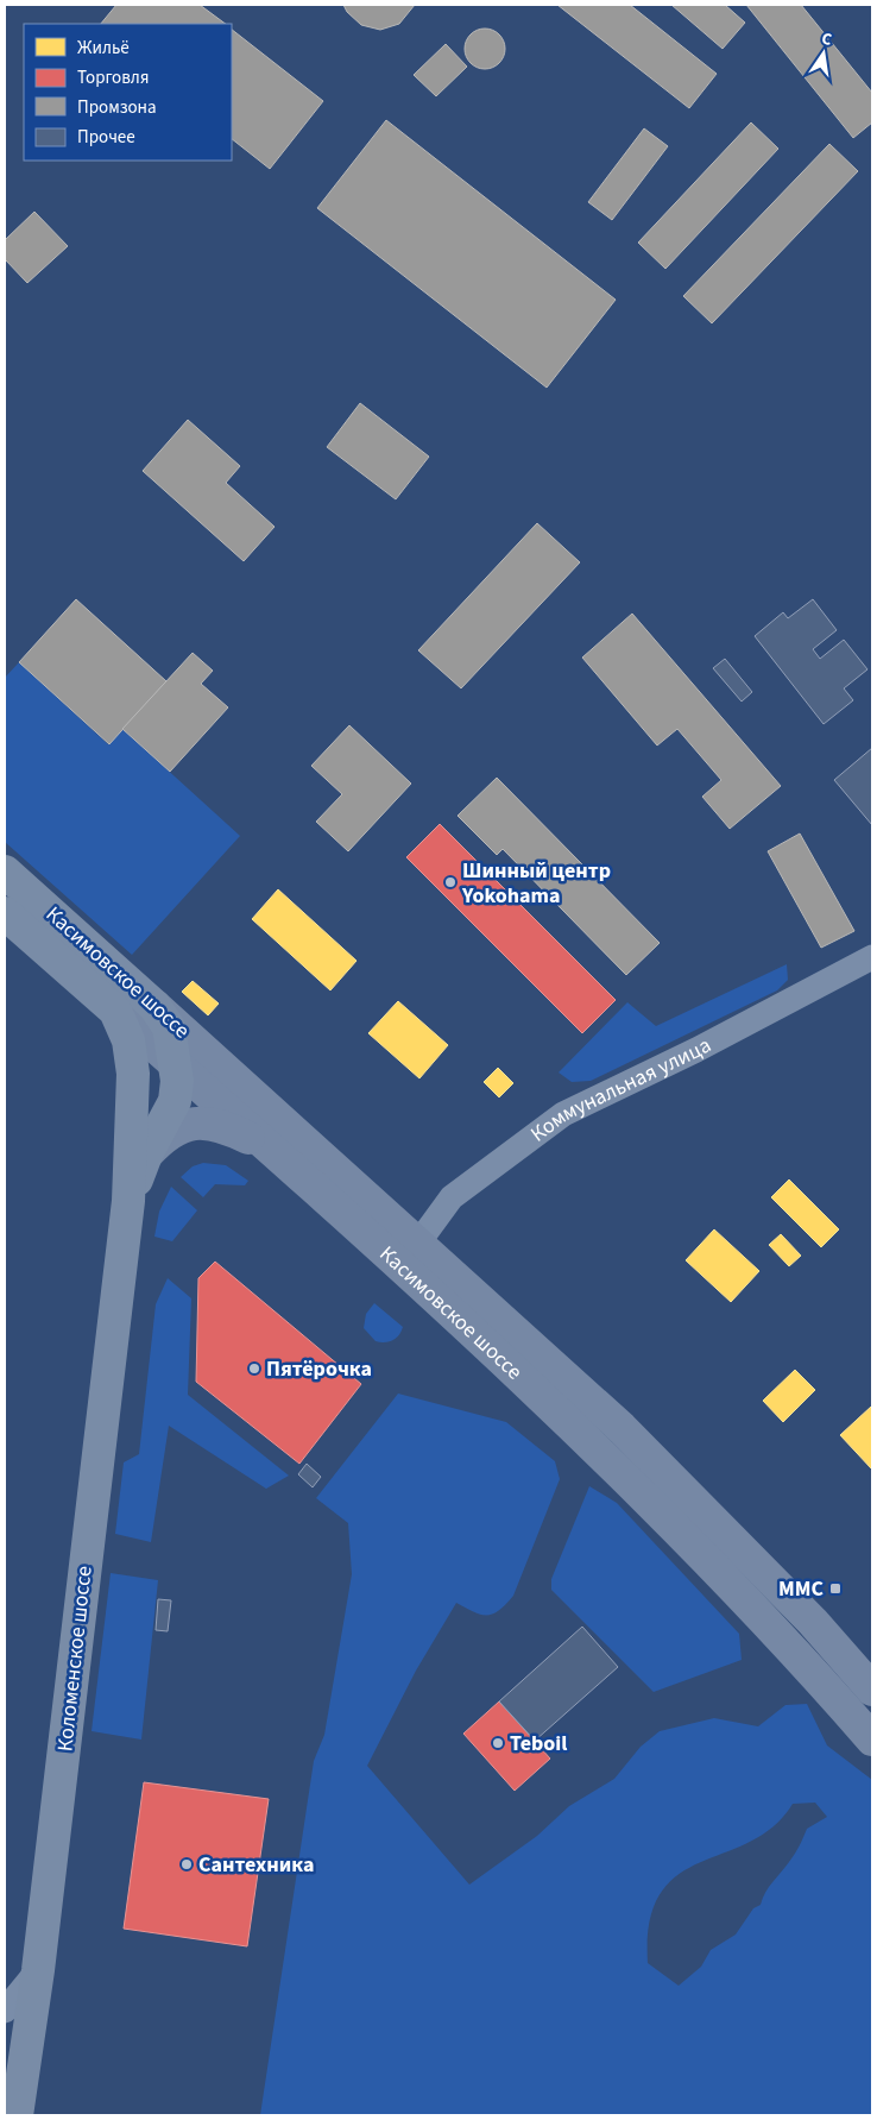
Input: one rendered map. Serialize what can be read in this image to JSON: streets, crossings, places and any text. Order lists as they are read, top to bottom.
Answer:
{
  "streets": {
    "main road": ["Касимовское шоссе", "Коломенское шоссе"],
    "street": ["Коммунальная улица"]
  },
  "crossings": [
    ["Касимовское шоссе", "Коммунальная улица"],
    ["Касимовское шоссе", "Коломенское шоссе"]
  ],
  "places": {
    "other": [
      "Шинный центр Yokohama",
      "Пятёрочка",
      "Teboil",
      "Сантехника"
    ],
    "transit": ["ММС"]
  },
  "legend": [
    "Жильё",
    "Торговля",
    "Промзона",
    "Прочее"
  ],
  "north": "top"
}
